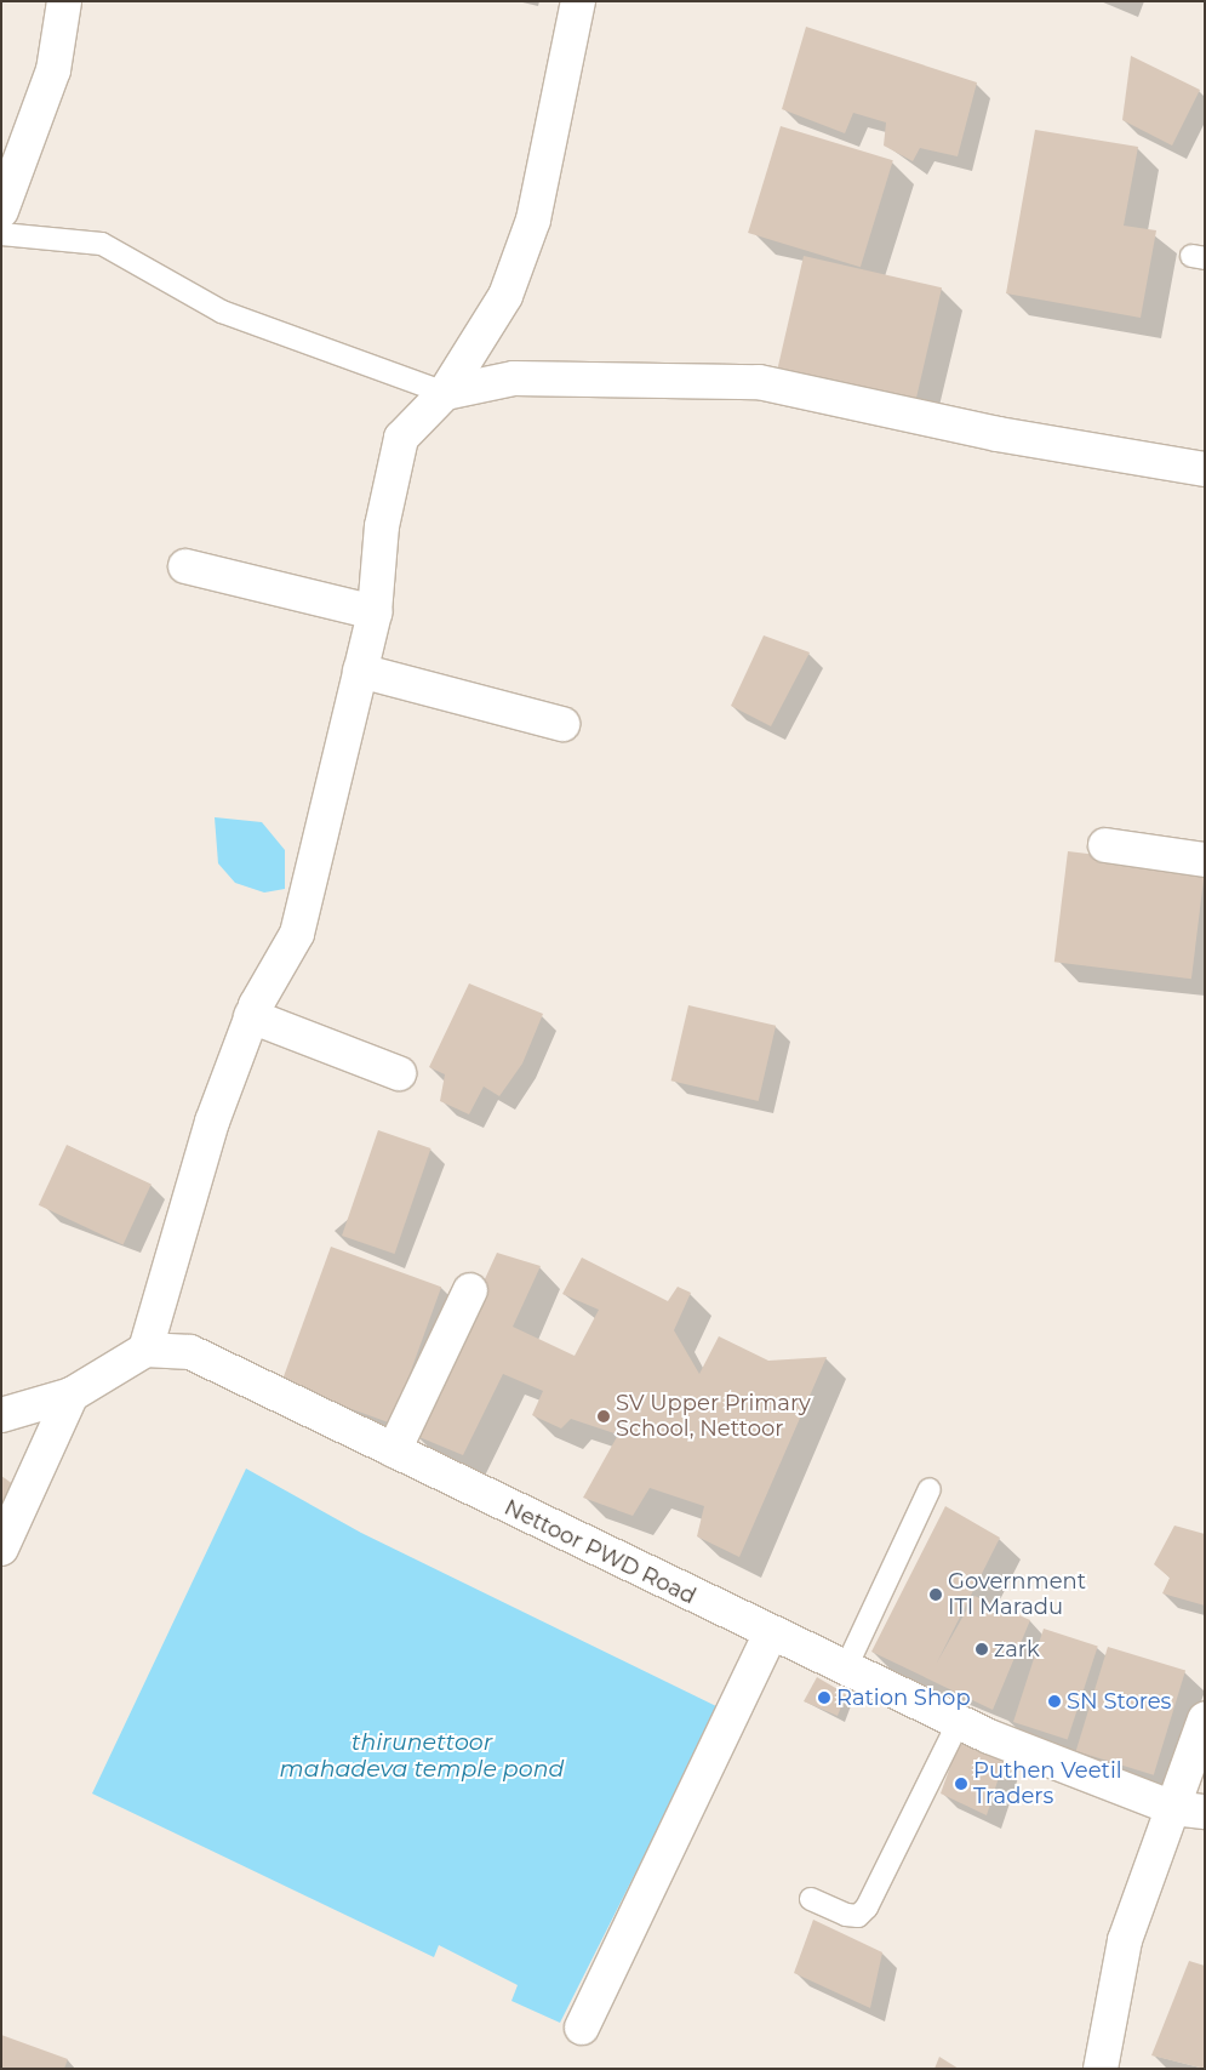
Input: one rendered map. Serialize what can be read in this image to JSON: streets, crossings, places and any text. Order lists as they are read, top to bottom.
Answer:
{
  "streets": {
    "street": ["Nettoor PWD Road"]
  },
  "water": ["thirunettoor mahadeva temple pond"],
  "places": [
    "SV Upper Primary School, Nettoor",
    "Government ITI Maradu",
    "zark",
    "Ration Shop",
    "SN Stores",
    "Puthen Veetil Traders"
  ]
}
